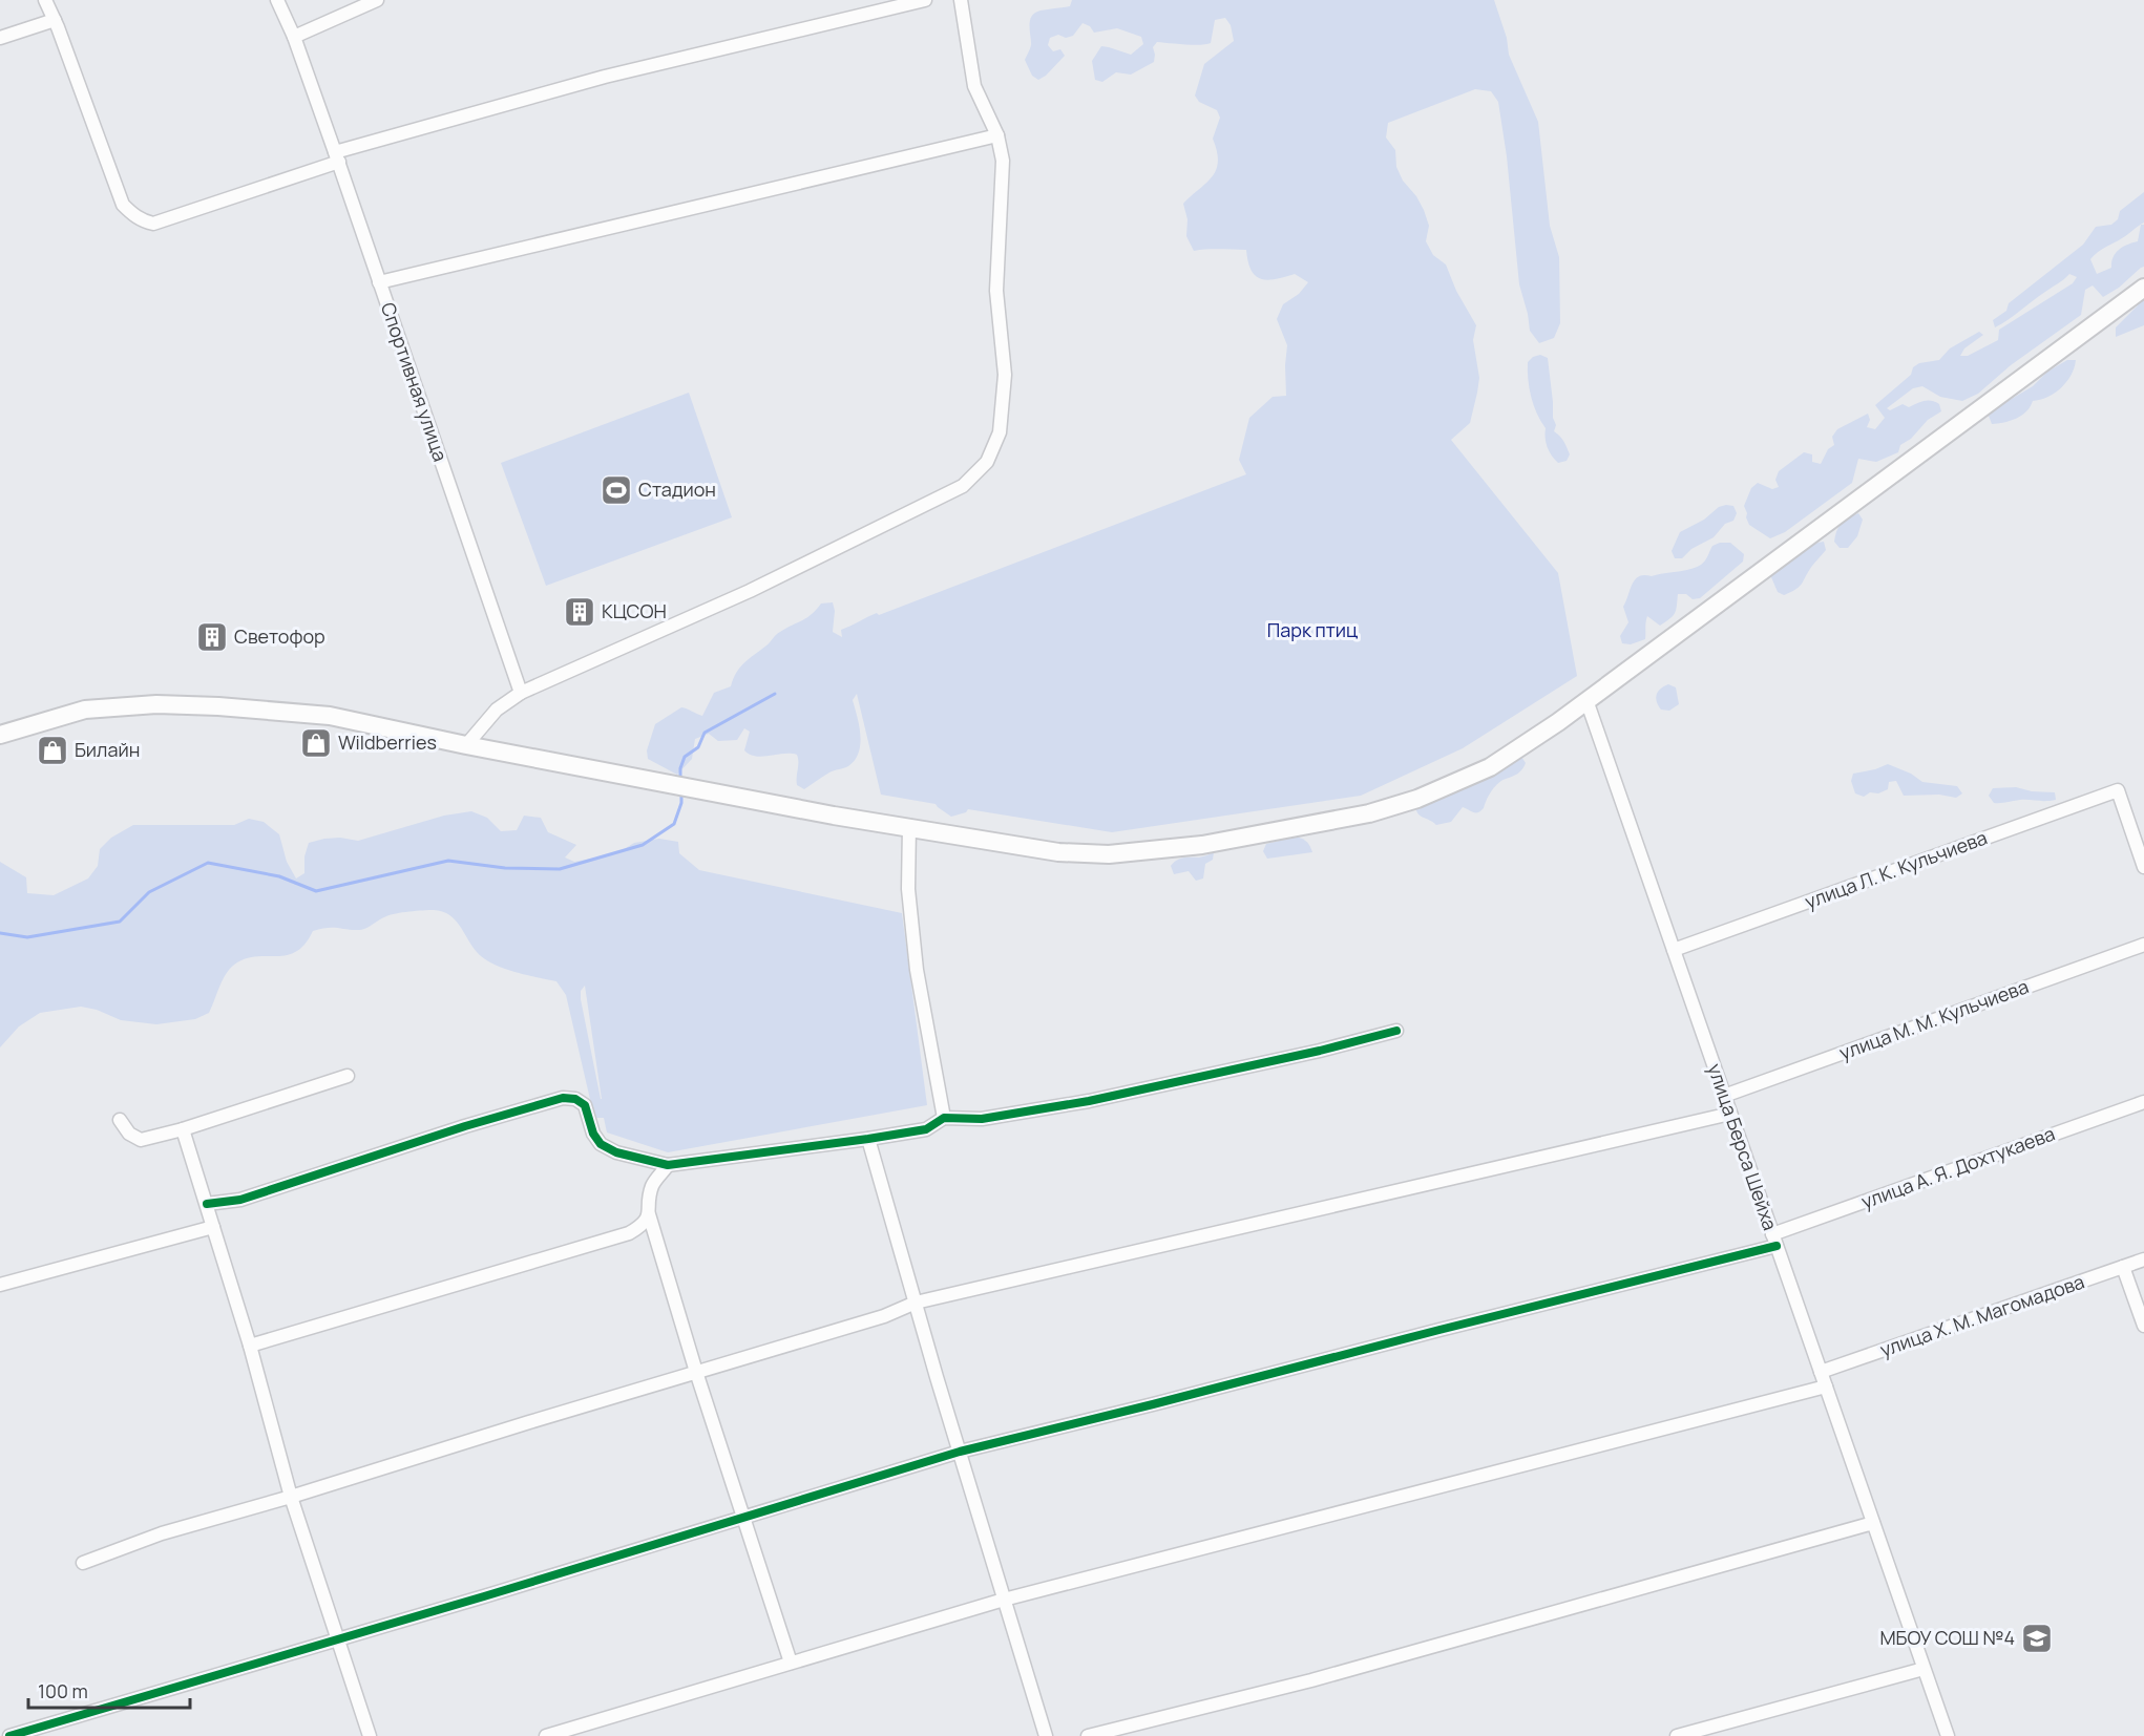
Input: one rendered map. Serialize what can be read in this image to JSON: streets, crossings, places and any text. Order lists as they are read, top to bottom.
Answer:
{
  "streets": {
    "street": [
      "Спортивная улица",
      "улица Л. К. Кульчиева",
      "улица М. М. Кульчиева",
      "улица Берса Шейха",
      "улица А. Я. Дохтукаева",
      "улица Х. М. Магомадова"
    ]
  },
  "crossings": [
    ["улица Л. К. Кульчиева", "улица Берса Шейха"],
    ["улица М. М. Кульчиева", "улица Берса Шейха"],
    ["улица Берса Шейха", "улица А. Я. Дохтукаева"],
    ["улица Берса Шейха", "улица Х. М. Магомадова"]
  ],
  "parks": ["Парк птиц"],
  "places": {
    "sports": ["Стадион"],
    "building": ["КЦСОН", "Светофор"],
    "shop": ["Wildberries", "Билайн"],
    "school or university": ["МБОУ СОШ №4"]
  },
  "scale_bar": "100 m"
}
